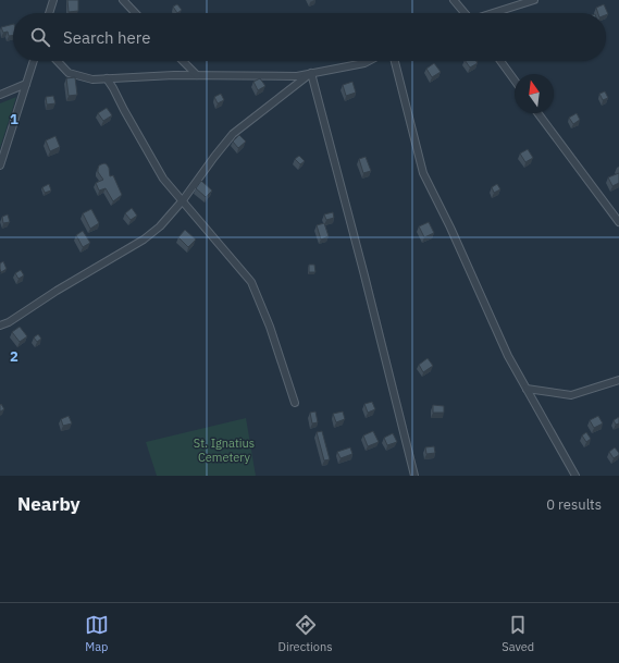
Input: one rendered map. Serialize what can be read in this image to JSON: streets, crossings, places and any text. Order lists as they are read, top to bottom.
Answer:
{
  "parks": ["St. Ignatius Cemetery"],
  "north": "top",
  "page": {
    "search": "Search here",
    "heading": ["Nearby", "0 results"],
    "nav": ["Map", "Directions", "Saved"]
  },
  "grid": {
    "rows": ["1", "2"]
  }
}
